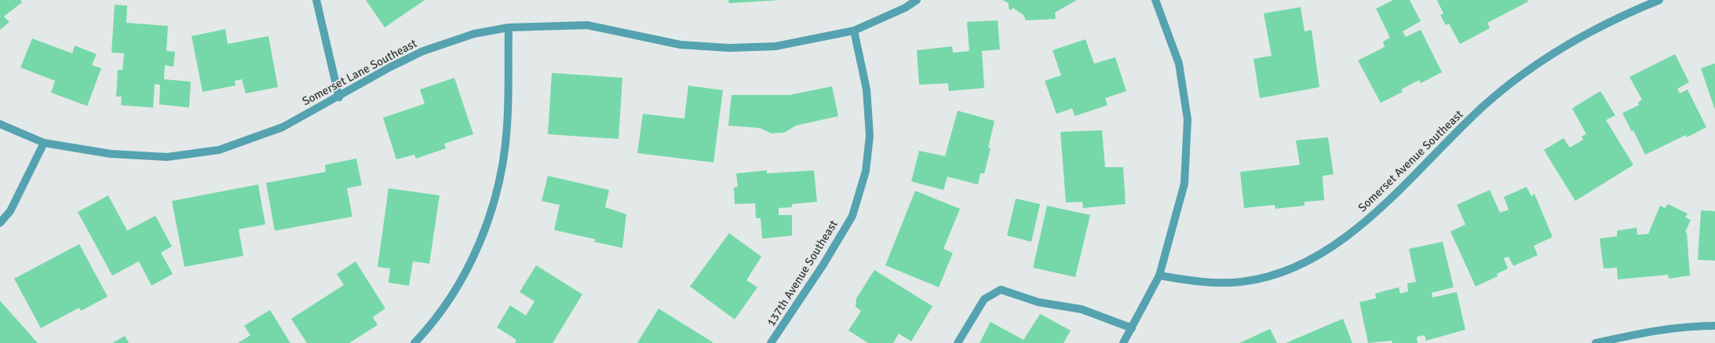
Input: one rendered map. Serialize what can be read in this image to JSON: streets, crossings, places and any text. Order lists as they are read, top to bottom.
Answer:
{
  "streets": {
    "street": ["Somerset Lane Southeast", "Somerset Avenue Southeast", "137th Avenue Southeast"]
  },
  "crossings": [
    ["Somerset Lane Southeast", "137th Avenue Southeast"]
  ]
}
